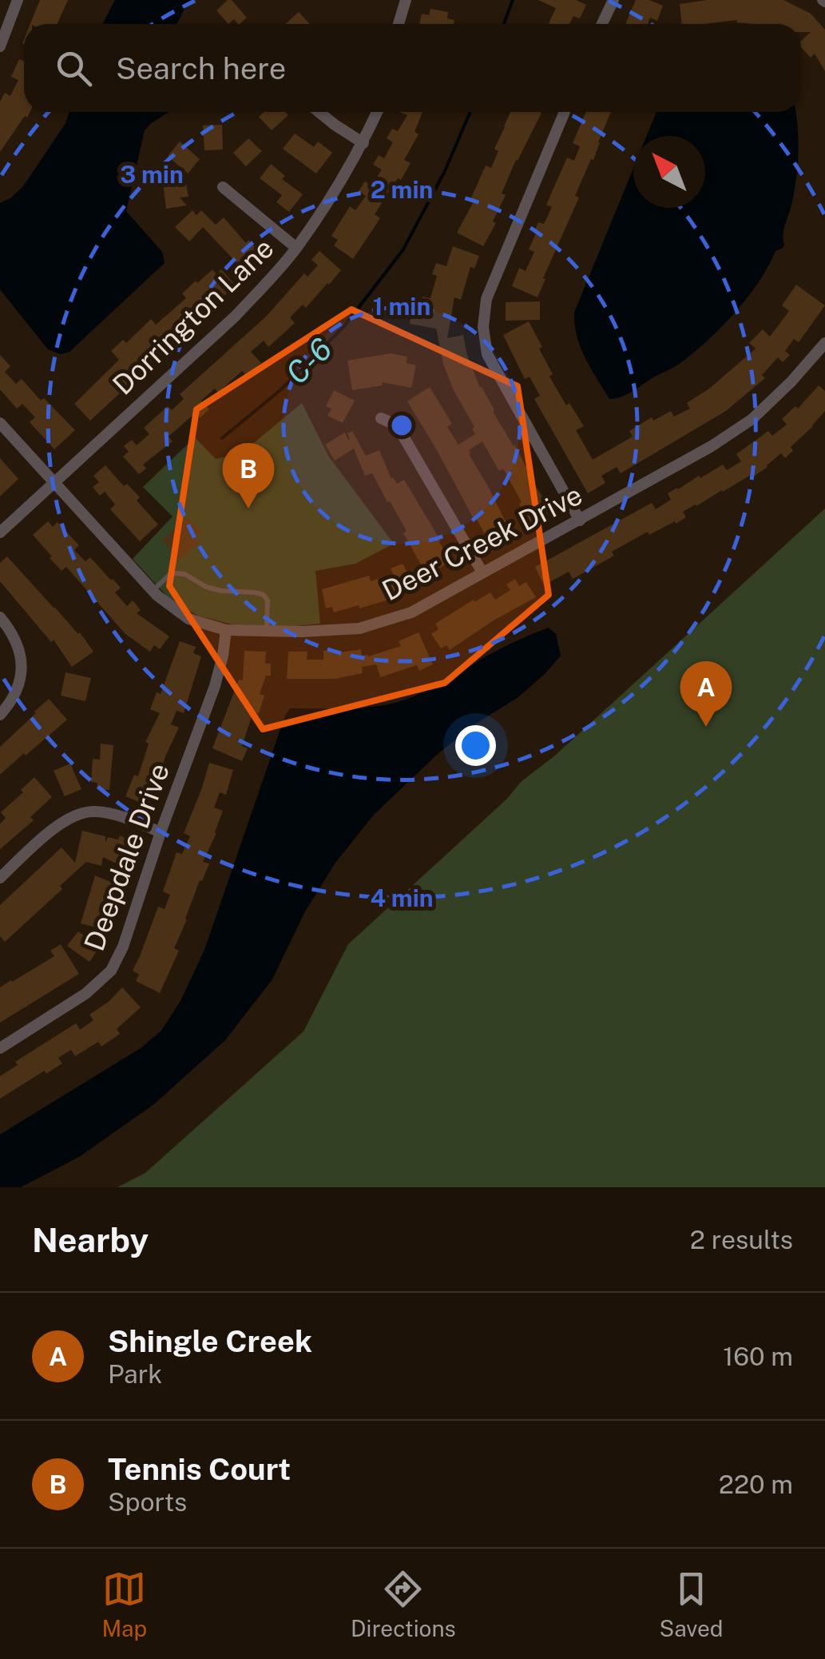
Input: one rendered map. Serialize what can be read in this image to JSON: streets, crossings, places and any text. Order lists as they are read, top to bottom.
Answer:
{
  "streets": {
    "street": ["Dorrington Lane", "Deer Creek Drive", "Deepdale Drive"]
  },
  "crossings": [
    ["Dorrington Lane", "Deer Creek Drive"],
    ["Deer Creek Drive", "Deepdale Drive"]
  ],
  "water": ["C-6"],
  "north": "top left",
  "page": {
    "search": "Search here",
    "pins": ["B", "A"],
    "heading": ["Nearby", "2 results"],
    "list": [
      {
        "mark": "A",
        "name": "Shingle Creek",
        "note": "Park",
        "value": "160 m"
      },
      {
        "mark": "B",
        "name": "Tennis Court",
        "note": "Sports",
        "value": "220 m"
      }
    ],
    "nav": ["Map", "Directions", "Saved"]
  },
  "rings": [
    "3 min",
    "2 min",
    "1 min",
    "4 min"
  ]
}
